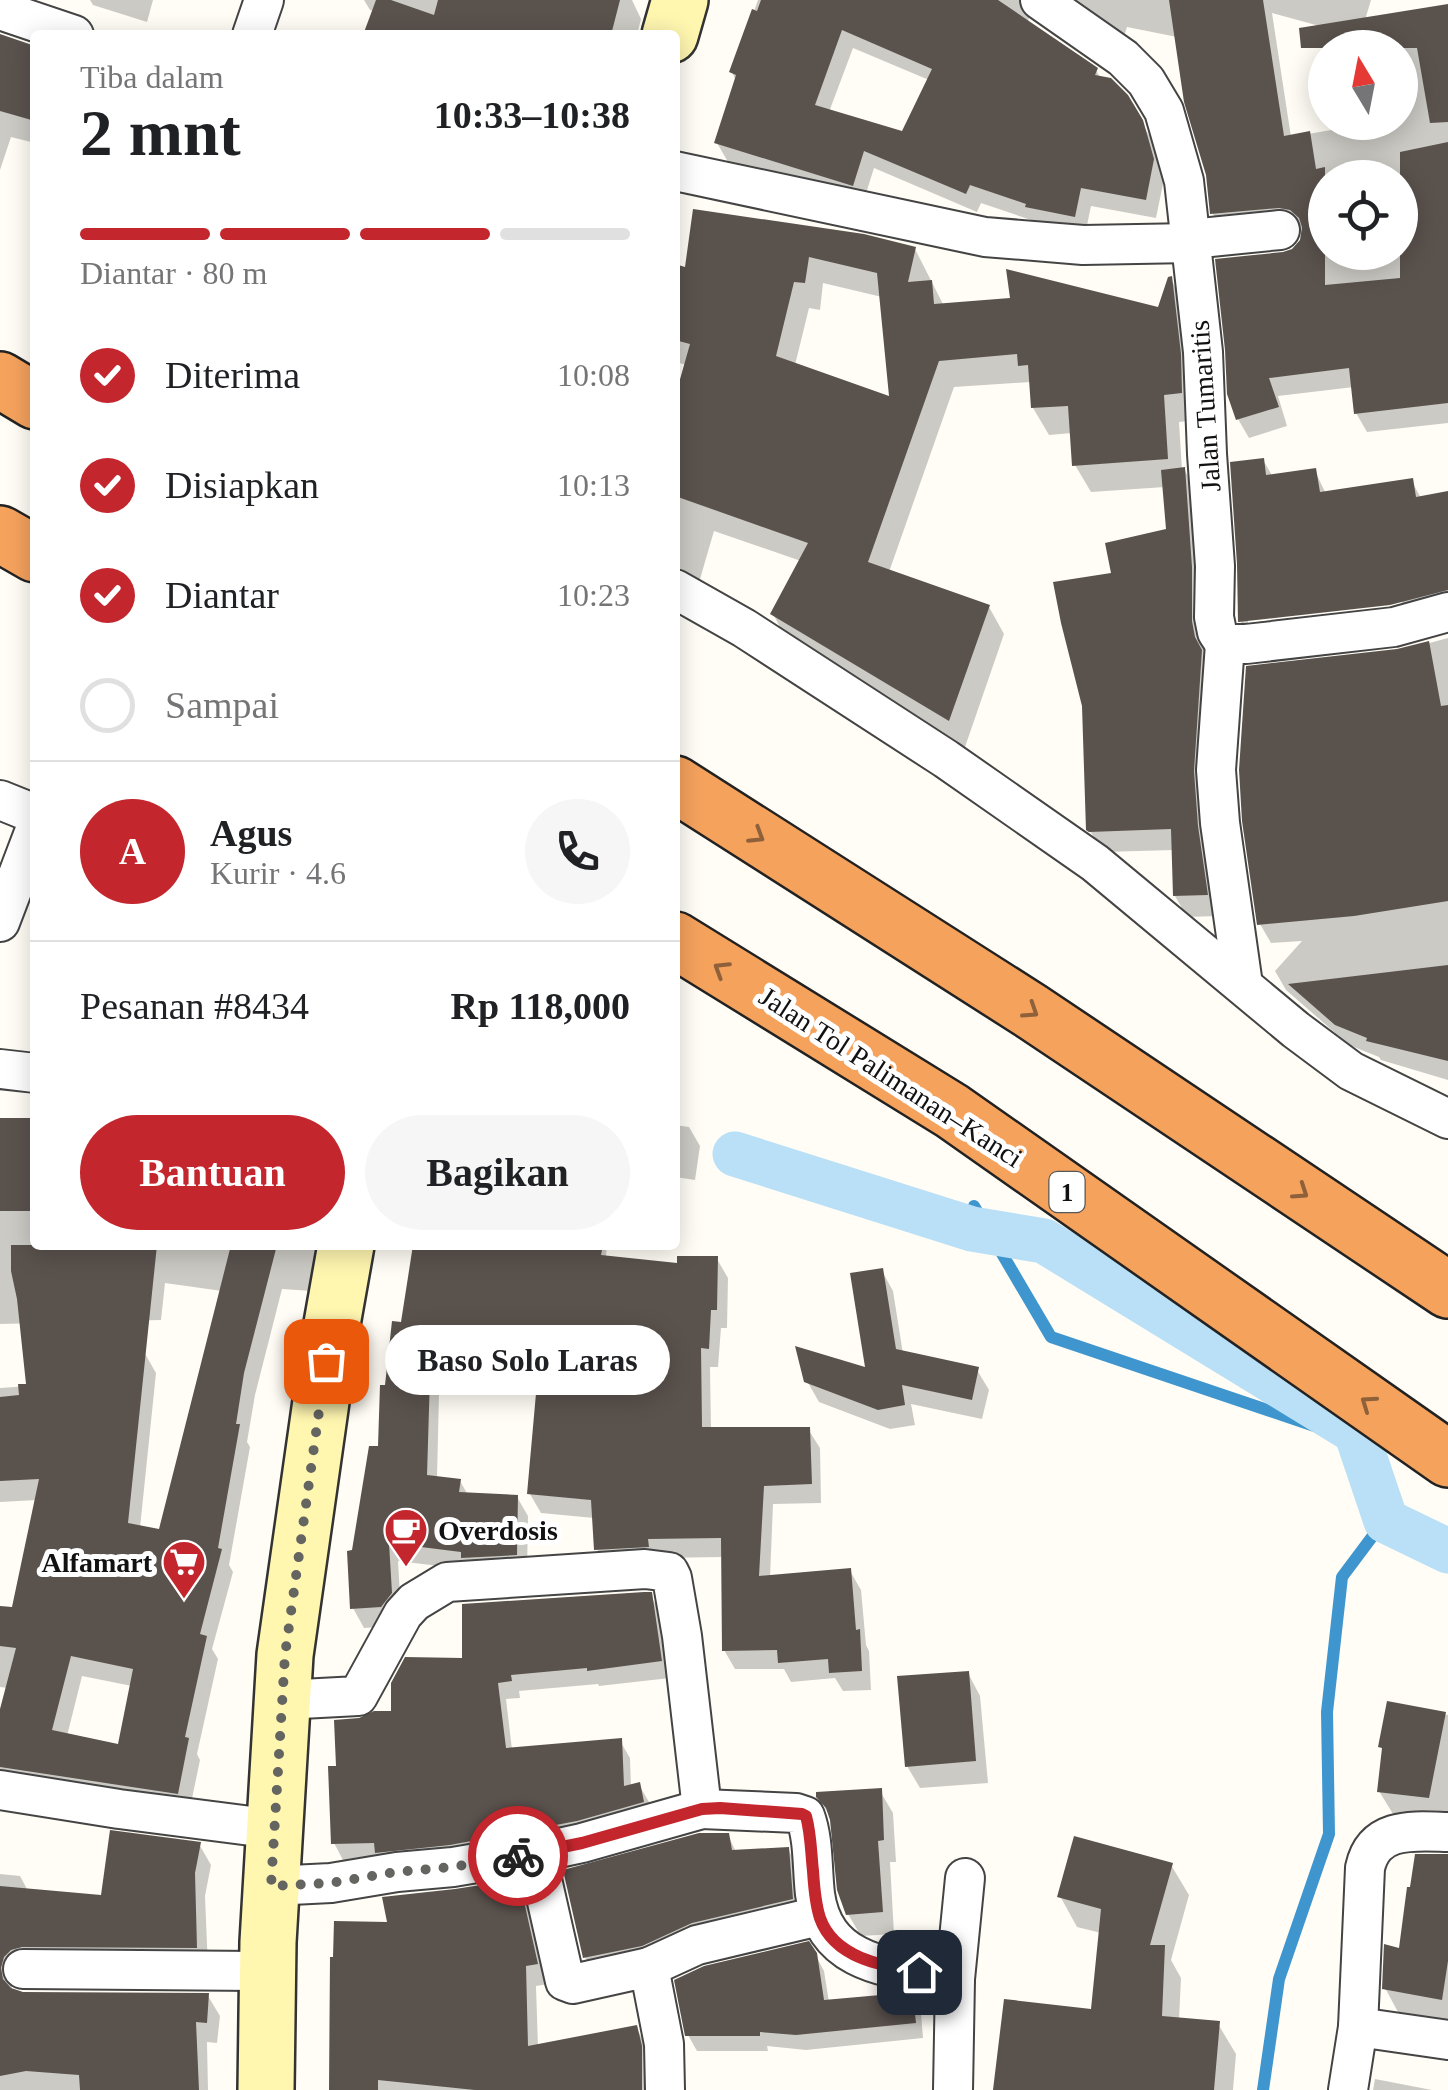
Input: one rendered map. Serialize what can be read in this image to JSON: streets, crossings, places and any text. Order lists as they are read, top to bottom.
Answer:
{
  "streets": {
    "highway": ["Jalan Tol Palimanan–Kanci", "1"],
    "street": ["Jalan Tumaritis"]
  },
  "places": {
    "other": ["Baso Solo Laras"],
    "cafe": ["Overdosis"],
    "supermarket": ["Alfamart"]
  },
  "north": "top",
  "page": {
    "heading": ["2 mnt", "Tiba dalam", "10:33–10:38"],
    "panel": [
      "Agus",
      "Kurir · 4.6",
      "Pesanan #8434",
      "Rp 118,000"
    ],
    "bar": "Diantar · 80 m",
    "list": [
      ["Diterima", "10:08"],
      ["Disiapkan", "10:13"],
      ["Diantar", "10:23"],
      "Sampai"
    ],
    "round": "A",
    "buttons": ["Bantuan", "Bagikan"],
    "bubble": "Baso Solo Laras"
  }
}
